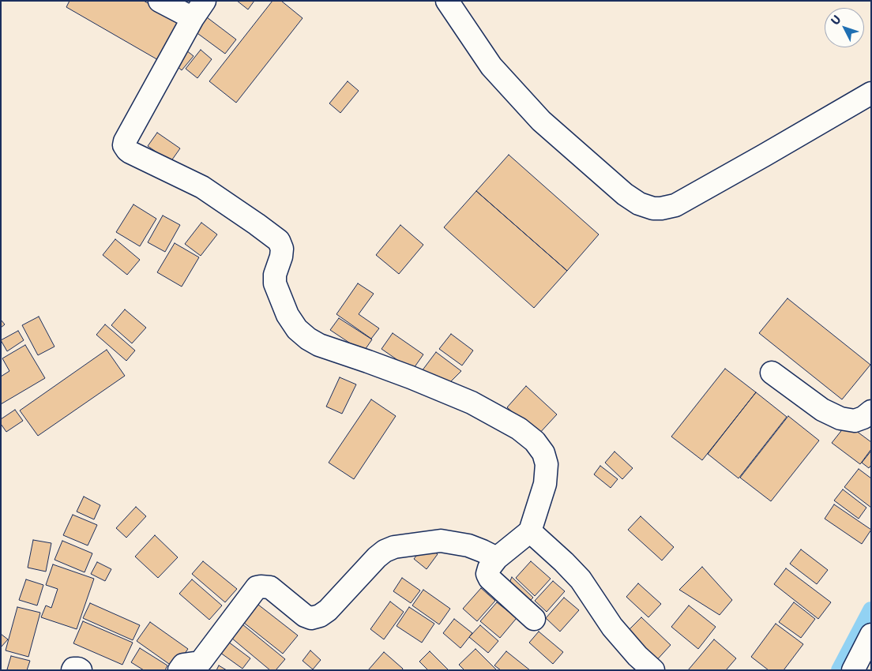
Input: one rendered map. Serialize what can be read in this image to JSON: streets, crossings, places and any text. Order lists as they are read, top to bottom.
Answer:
{
  "north": "top left"
}
